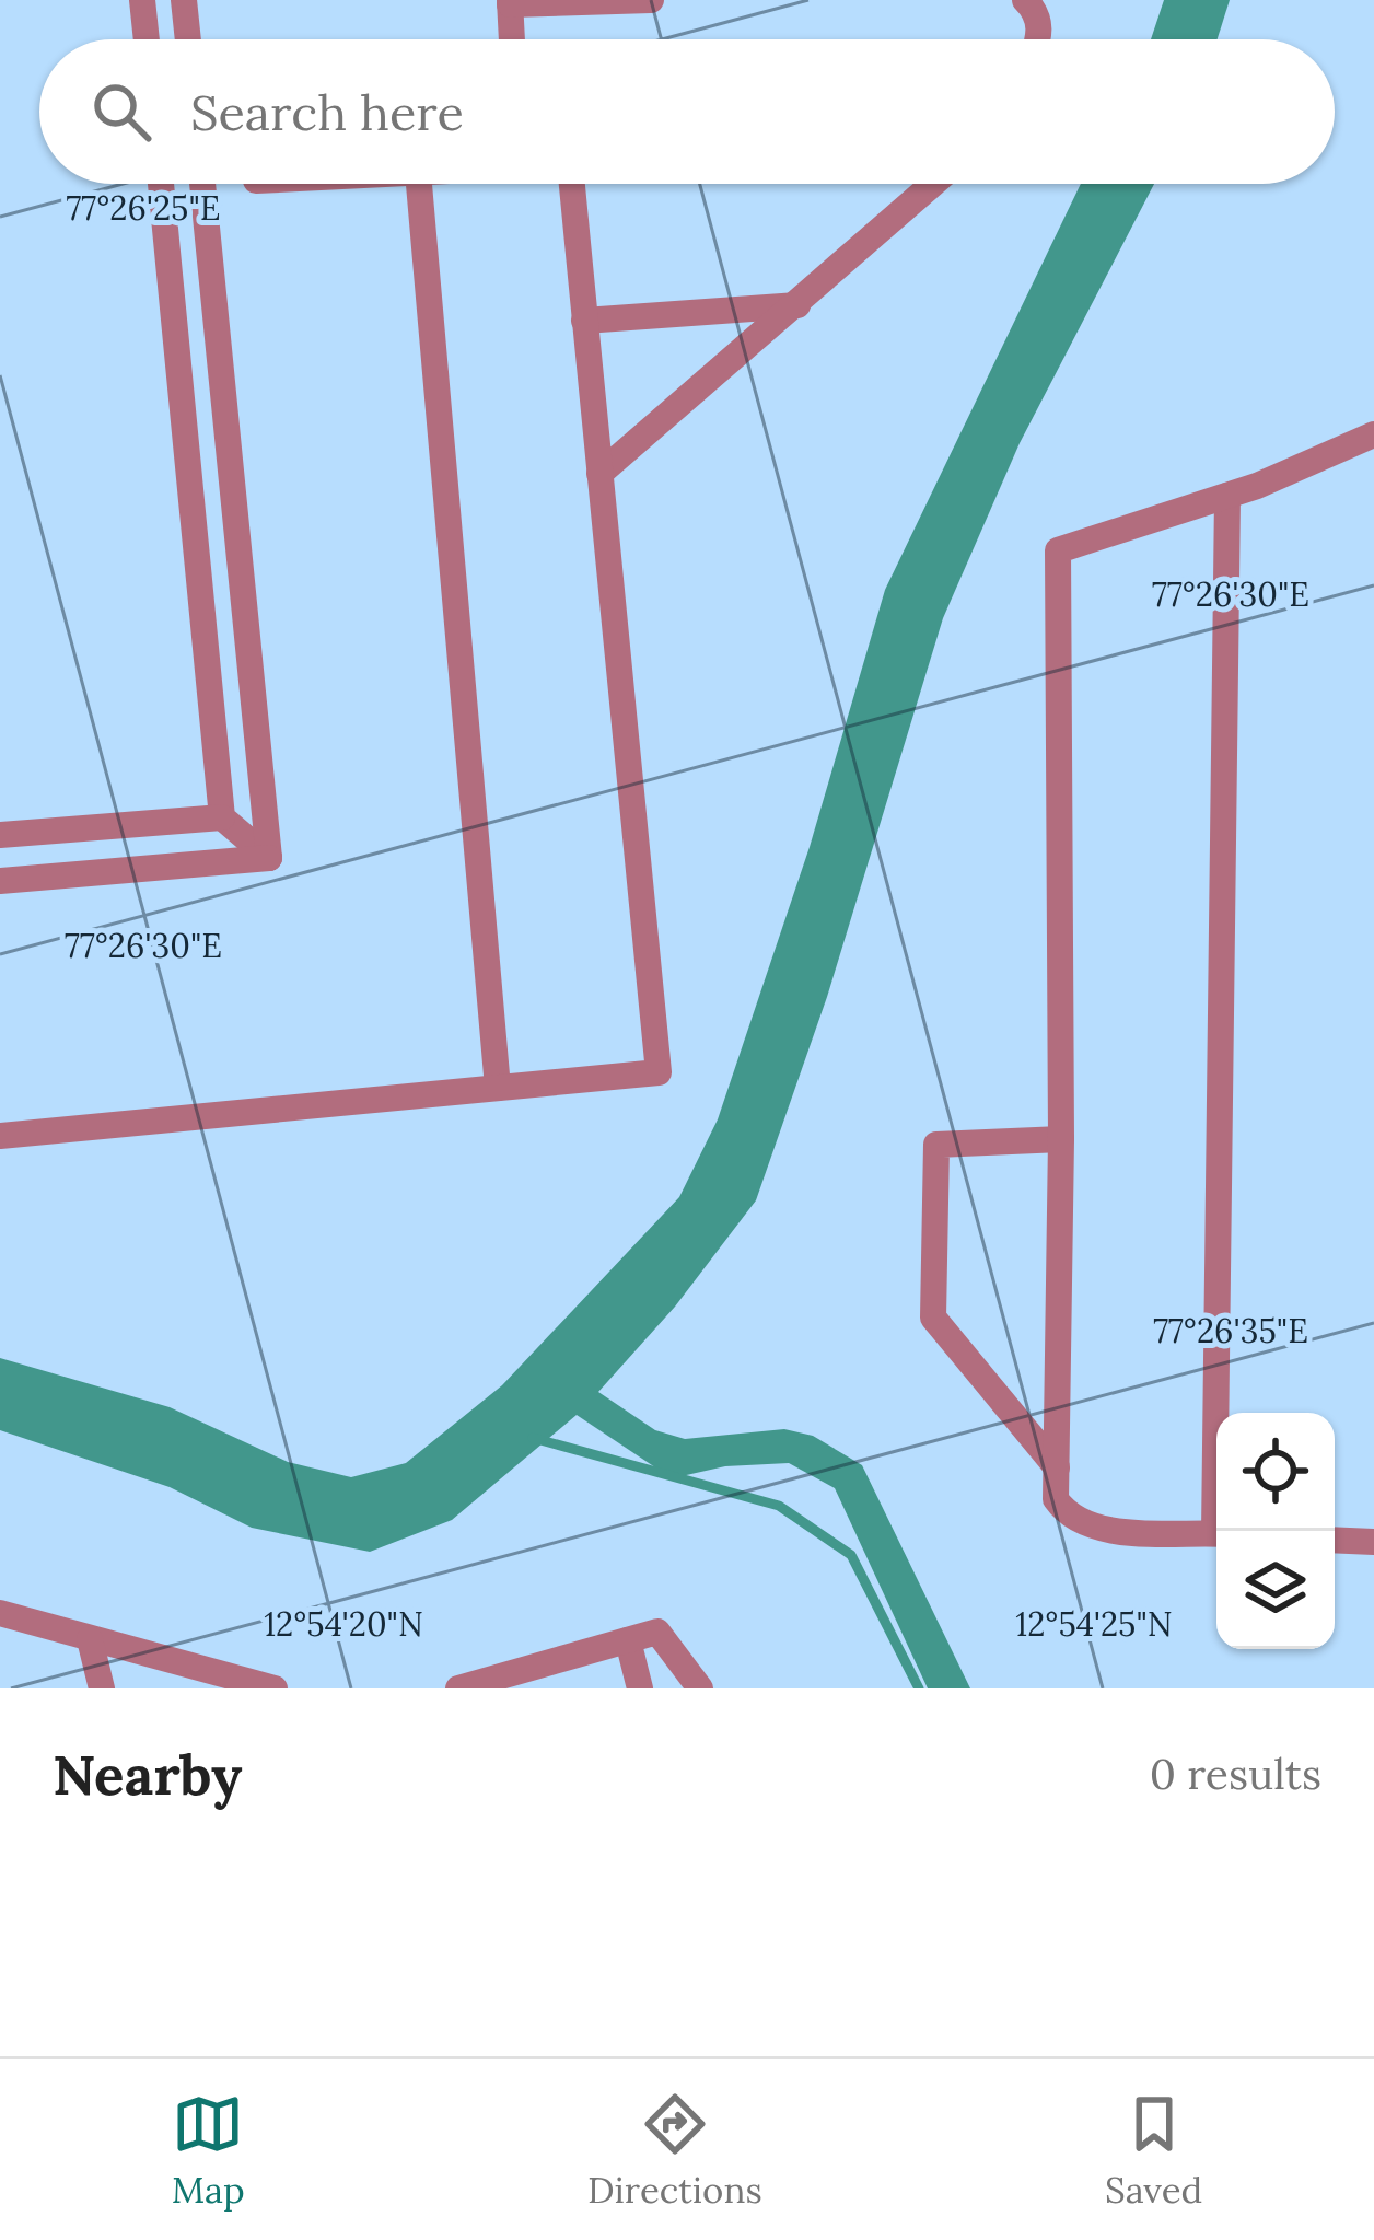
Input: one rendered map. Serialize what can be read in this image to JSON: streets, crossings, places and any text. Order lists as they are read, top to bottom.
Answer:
{
  "page": {
    "search": "Search here",
    "heading": ["Nearby", "0 results"],
    "nav": ["Map", "Directions", "Saved"]
  },
  "coordinates": [
    "77°26'25\"E",
    "77°26'30\"E",
    "77°26'35\"E",
    "12°54'20\"N",
    "12°54'25\"N"
  ]
}
